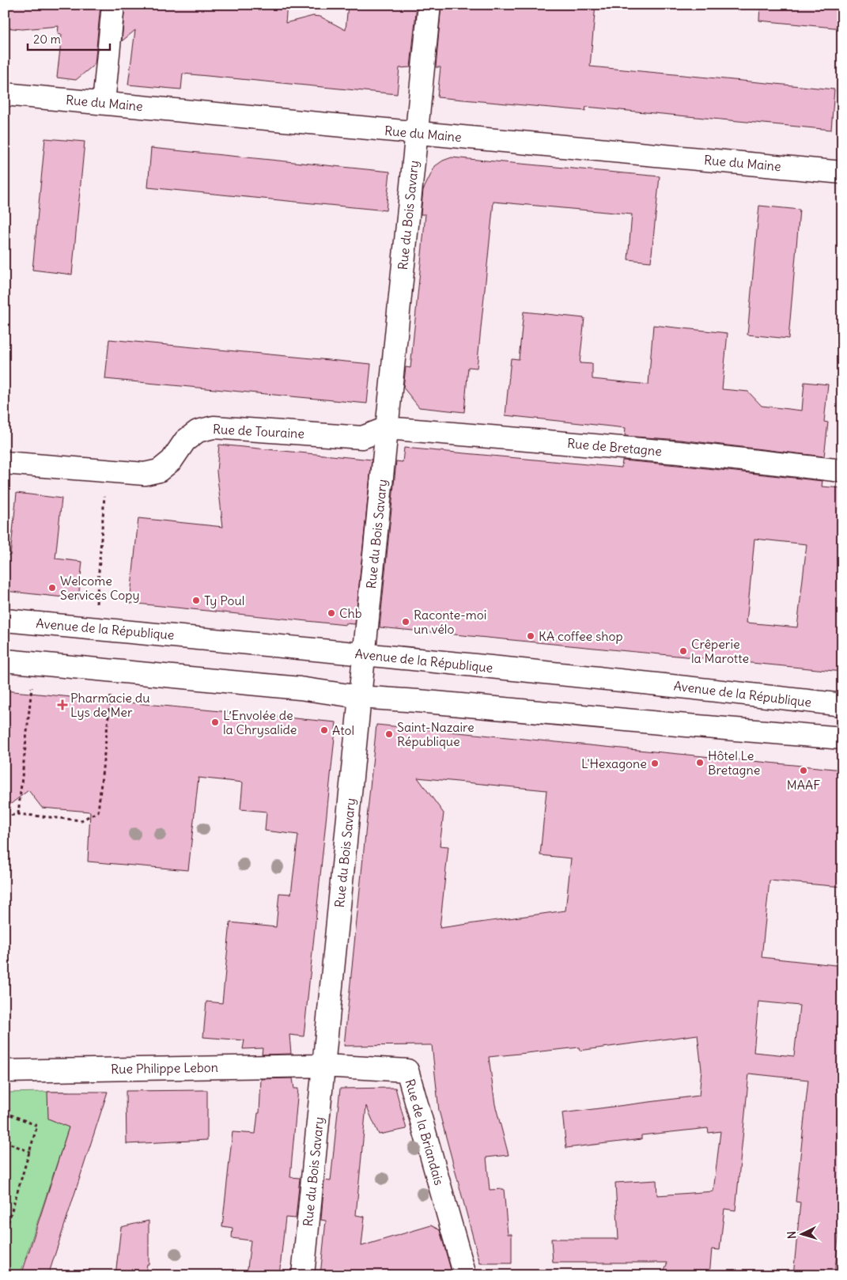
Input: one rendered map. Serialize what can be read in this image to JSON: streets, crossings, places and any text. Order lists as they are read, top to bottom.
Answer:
{
  "streets": {
    "street": [
      "Rue du Maine",
      "Rue du Bois Savary",
      "Rue de Touraine",
      "Rue de Bretagne",
      "Avenue de la République",
      "Rue Philippe Lebon",
      "Rue de la Briandais"
    ]
  },
  "crossings": [
    ["Rue du Maine", "Rue du Bois Savary"],
    ["Rue du Bois Savary", "Rue de Touraine"],
    ["Rue du Bois Savary", "Rue de Bretagne"],
    ["Rue du Bois Savary", "Avenue de la République"],
    ["Rue du Bois Savary", "Rue Philippe Lebon"],
    ["Rue du Bois Savary", "Rue de la Briandais"],
    ["Rue de Touraine", "Rue de Bretagne"],
    ["Rue Philippe Lebon", "Rue de la Briandais"]
  ],
  "places": {
    "other": [
      "Welcome Services Copy",
      "Ty Poul",
      "Chb",
      "Raconte-moi un vélo",
      "KA coffee shop",
      "Crêperie la Marotte",
      "L’Envolée de la Chrysalide",
      "Atol",
      "Saint-Nazaire République",
      "Hôtel Le Bretagne",
      "L'Hexagone",
      "MAAF"
    ],
    "health": ["Pharmacie du Lys de Mer"]
  },
  "scale_bar": "20 m",
  "north": "left"
}
